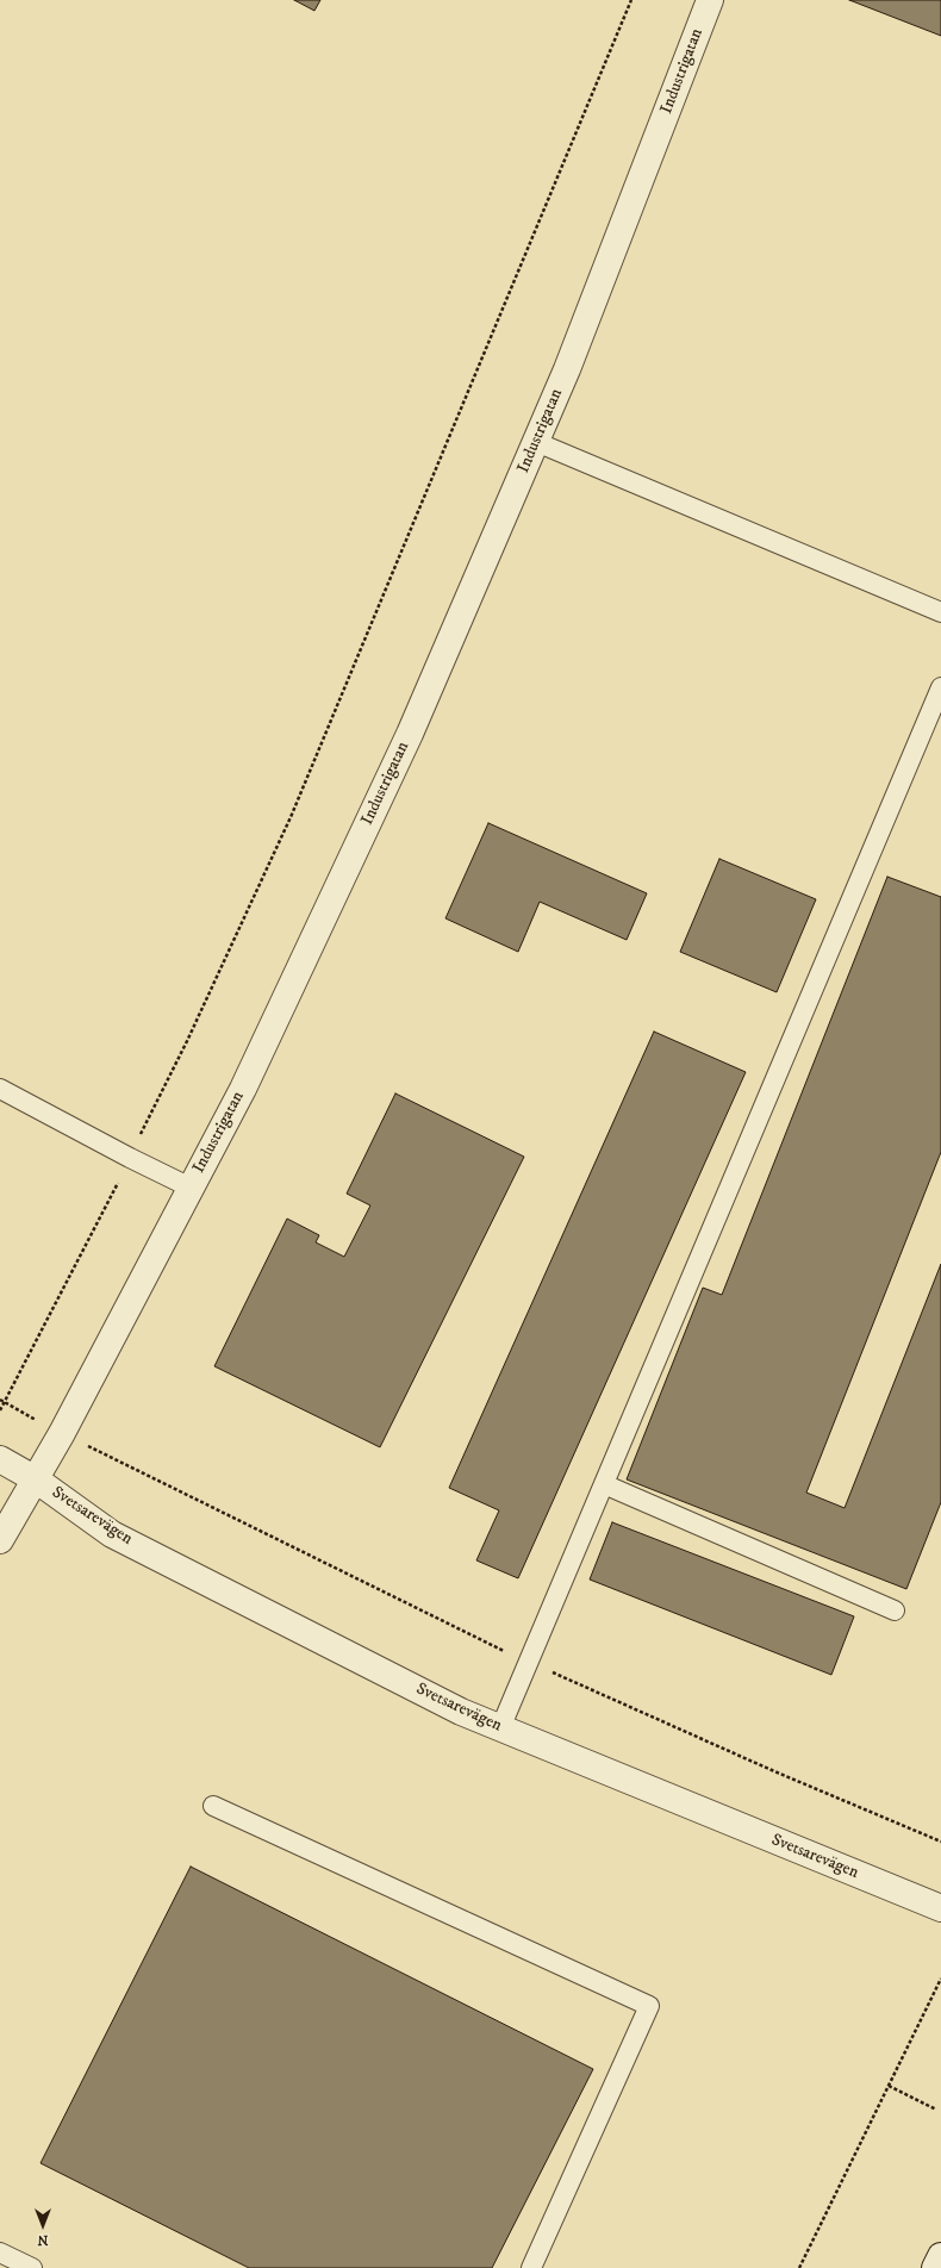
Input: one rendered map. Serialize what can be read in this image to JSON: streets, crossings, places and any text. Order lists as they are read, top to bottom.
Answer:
{
  "streets": {
    "street": ["Industrigatan", "Svetsarevägen"]
  },
  "crossings": [
    ["Industrigatan", "Svetsarevägen"]
  ],
  "north": "bottom"
}
